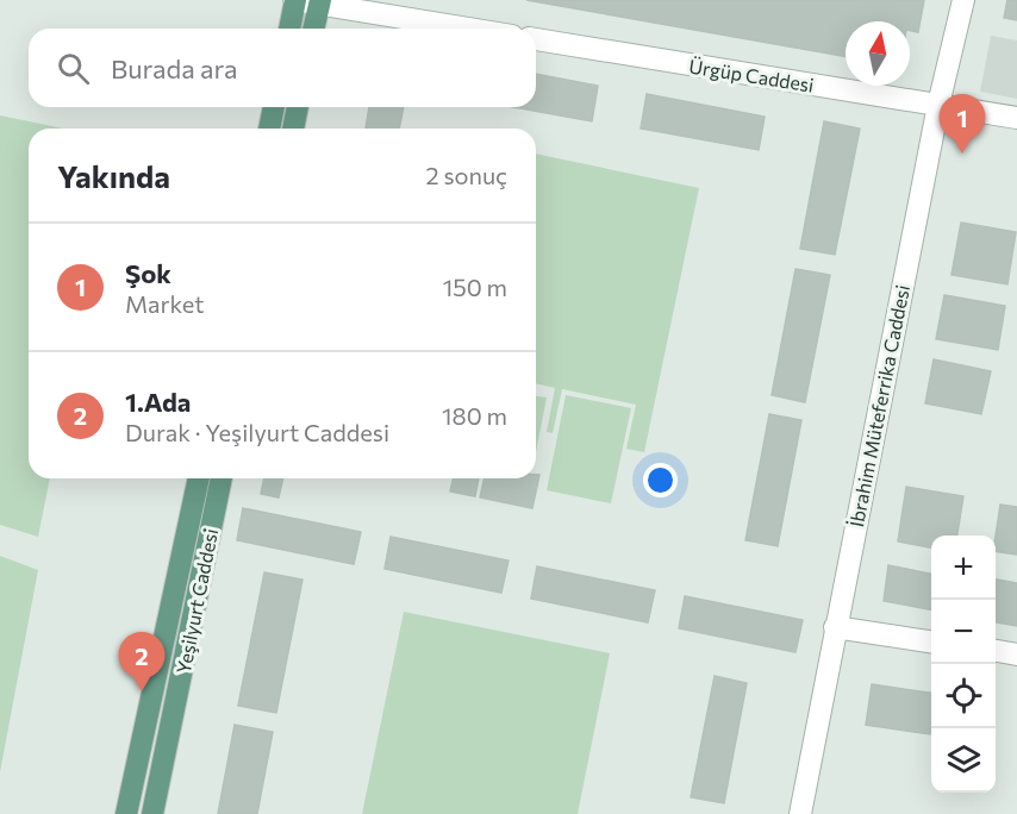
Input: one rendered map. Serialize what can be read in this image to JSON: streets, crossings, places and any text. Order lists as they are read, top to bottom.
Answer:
{
  "streets": {
    "main road": ["Yeşilyurt Caddesi"],
    "street": ["Ürgüp Caddesi", "İbrahim Müteferrika Caddesi"]
  },
  "crossings": [
    ["Ürgüp Caddesi", "İbrahim Müteferrika Caddesi"]
  ],
  "north": "top",
  "page": {
    "search": "Burada ara",
    "pins": ["1", "2"],
    "heading": ["Yakında", "2 sonuç"],
    "list": [
      {
        "mark": "1",
        "name": "Şok",
        "note": "Market",
        "value": "150 m"
      },
      {
        "mark": "2",
        "name": "1.Ada",
        "note": "Durak · Yeşilyurt Caddesi",
        "value": "180 m"
      }
    ],
    "map_buttons": ["+", "−"]
  }
}
